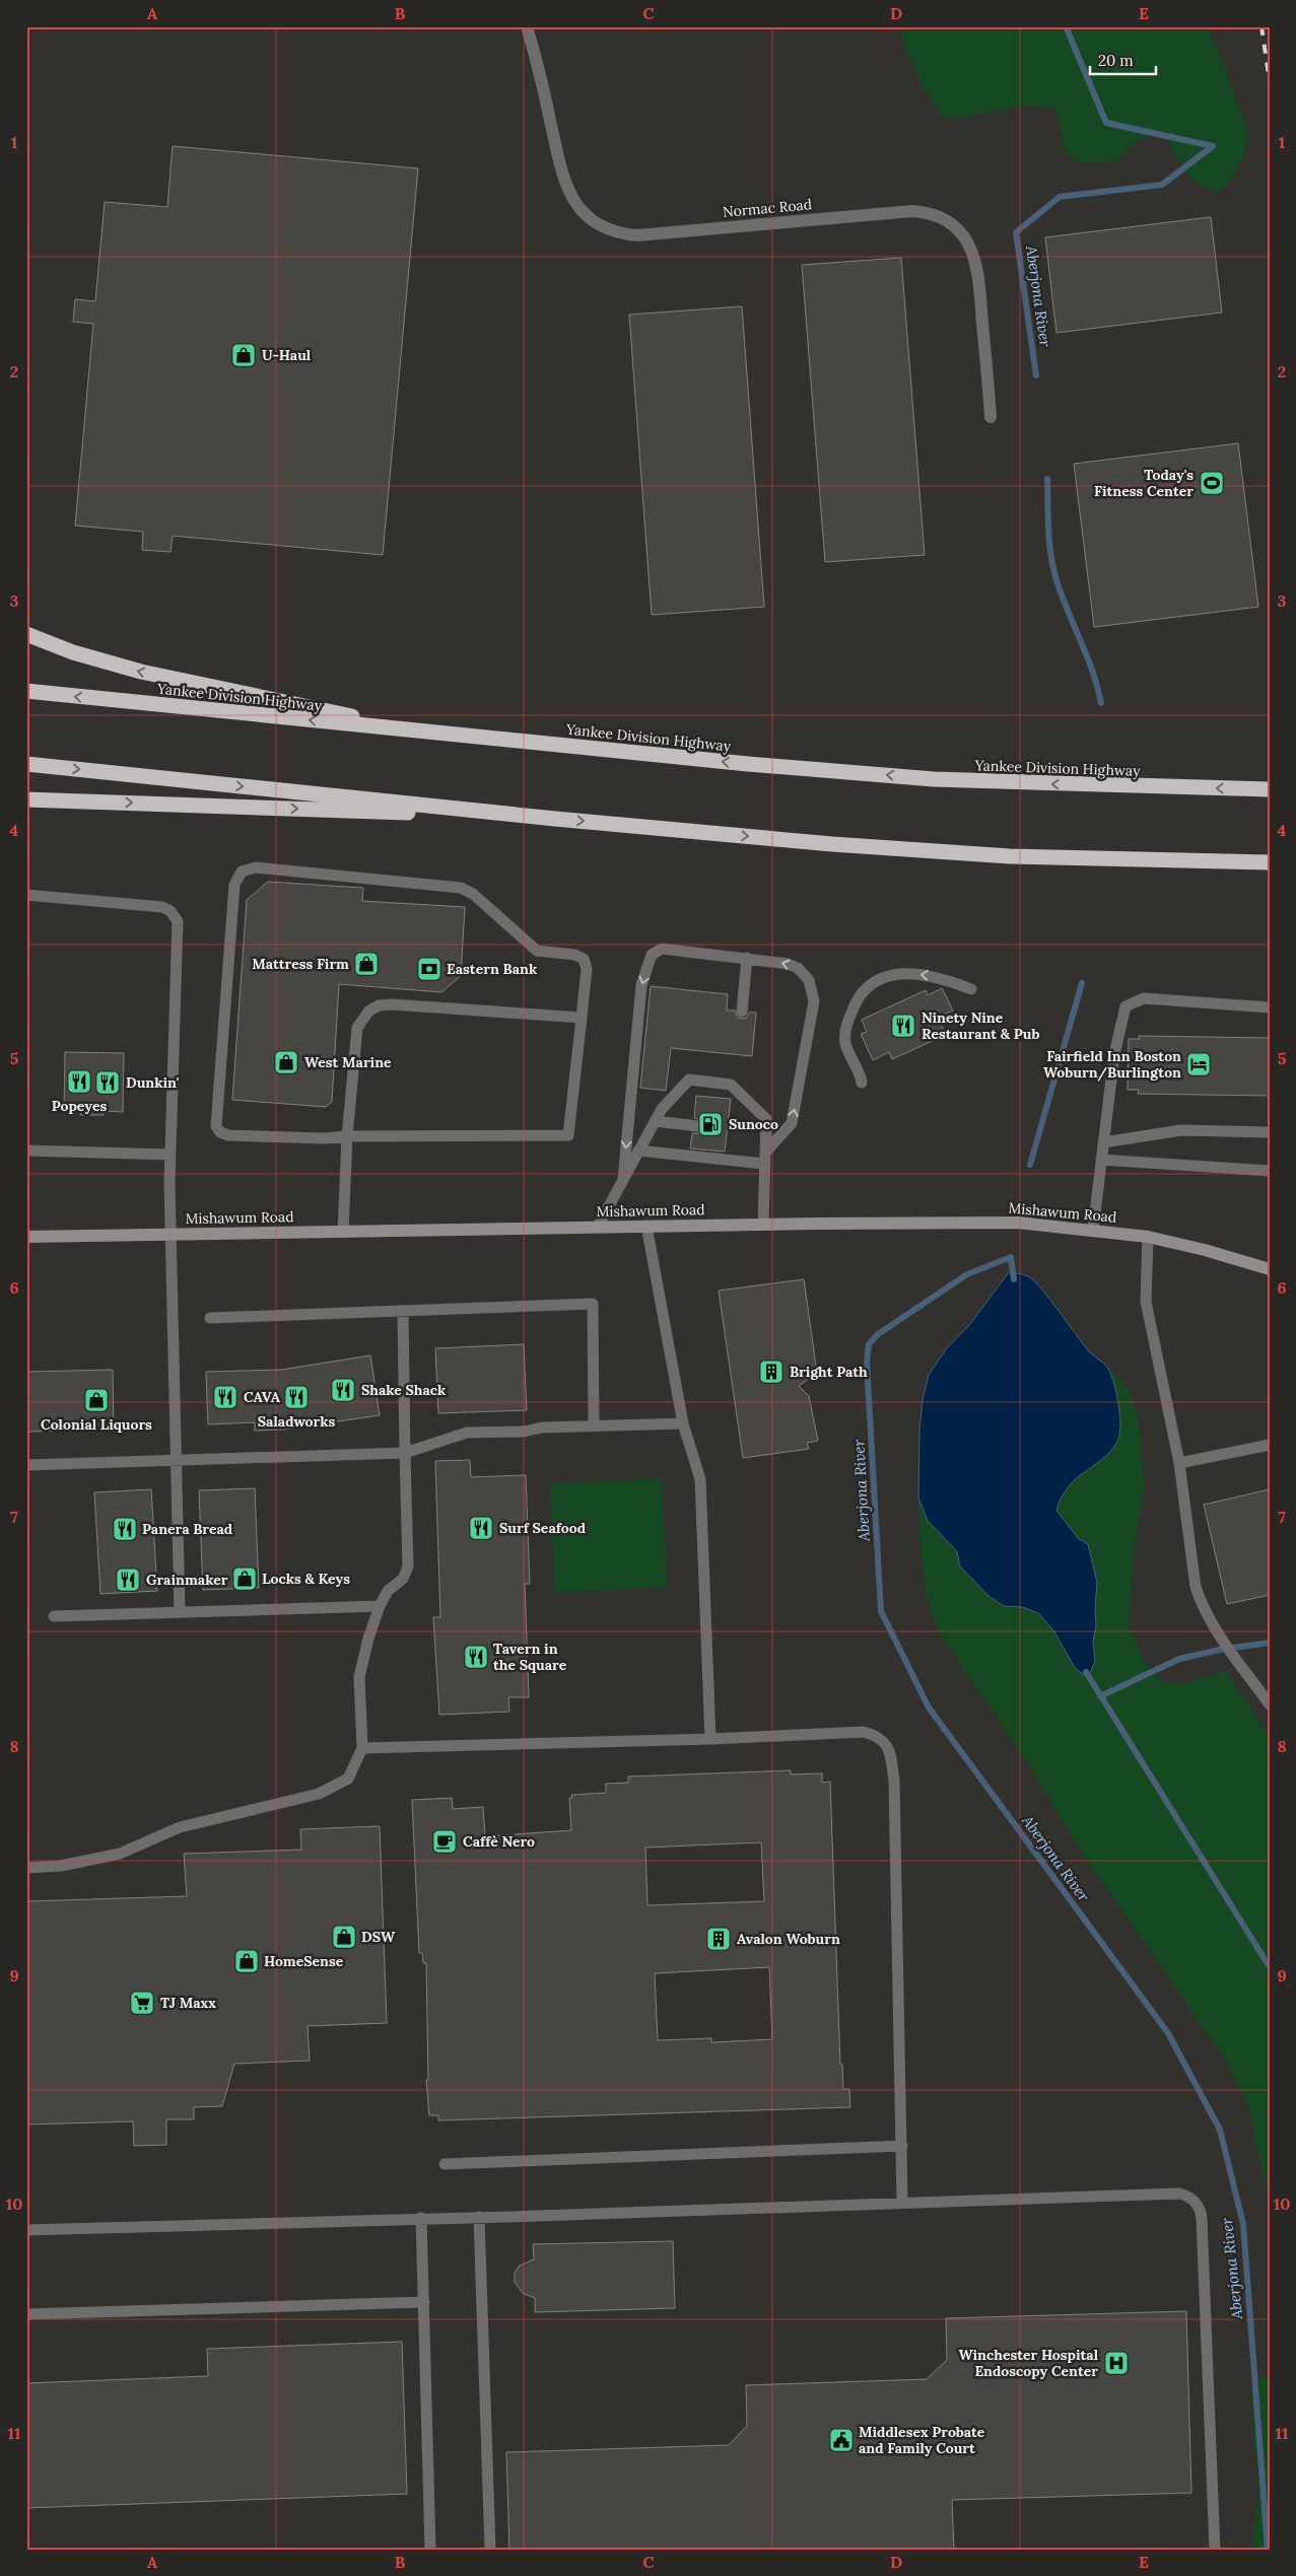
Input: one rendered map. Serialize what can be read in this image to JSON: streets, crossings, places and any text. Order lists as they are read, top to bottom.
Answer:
{
  "streets": {
    "highway": ["Yankee Division Highway"],
    "main road": ["Mishawum Road"],
    "street": ["Normac Road"]
  },
  "water": ["Aberjona River"],
  "places": {
    "shop": [
      "U-Haul",
      "Mattress Firm",
      "West Marine",
      "Colonial Liquors",
      "Locks & Keys",
      "DSW",
      "HomeSense"
    ],
    "sports": ["Today's Fitness Center"],
    "bank": ["Eastern Bank"],
    "restaurant": [
      "Ninety Nine Restaurant & Pub",
      "Popeyes",
      "Dunkin'",
      "Shake Shack",
      "CAVA",
      "Saladworks",
      "Surf Seafood",
      "Panera Bread",
      "Grainmaker",
      "Tavern in the Square"
    ],
    "hotel": ["Fairfield Inn Boston Woburn/Burlington"],
    "fuel station": ["Sunoco"],
    "building": ["Bright Path", "Avalon Woburn"],
    "cafe": ["Caffè Nero"],
    "supermarket": ["TJ Maxx"],
    "hospital": ["Winchester Hospital Endoscopy Center"],
    "public building": ["Middlesex Probate and Family Court"]
  },
  "scale_bar": "20 m",
  "grid": {
    "columns": [
      "A",
      "B",
      "C",
      "D",
      "E"
    ],
    "rows": [
      "1",
      "2",
      "3",
      "4",
      "5",
      "6",
      "7",
      "8",
      "9",
      "10",
      "11"
    ]
  }
}
